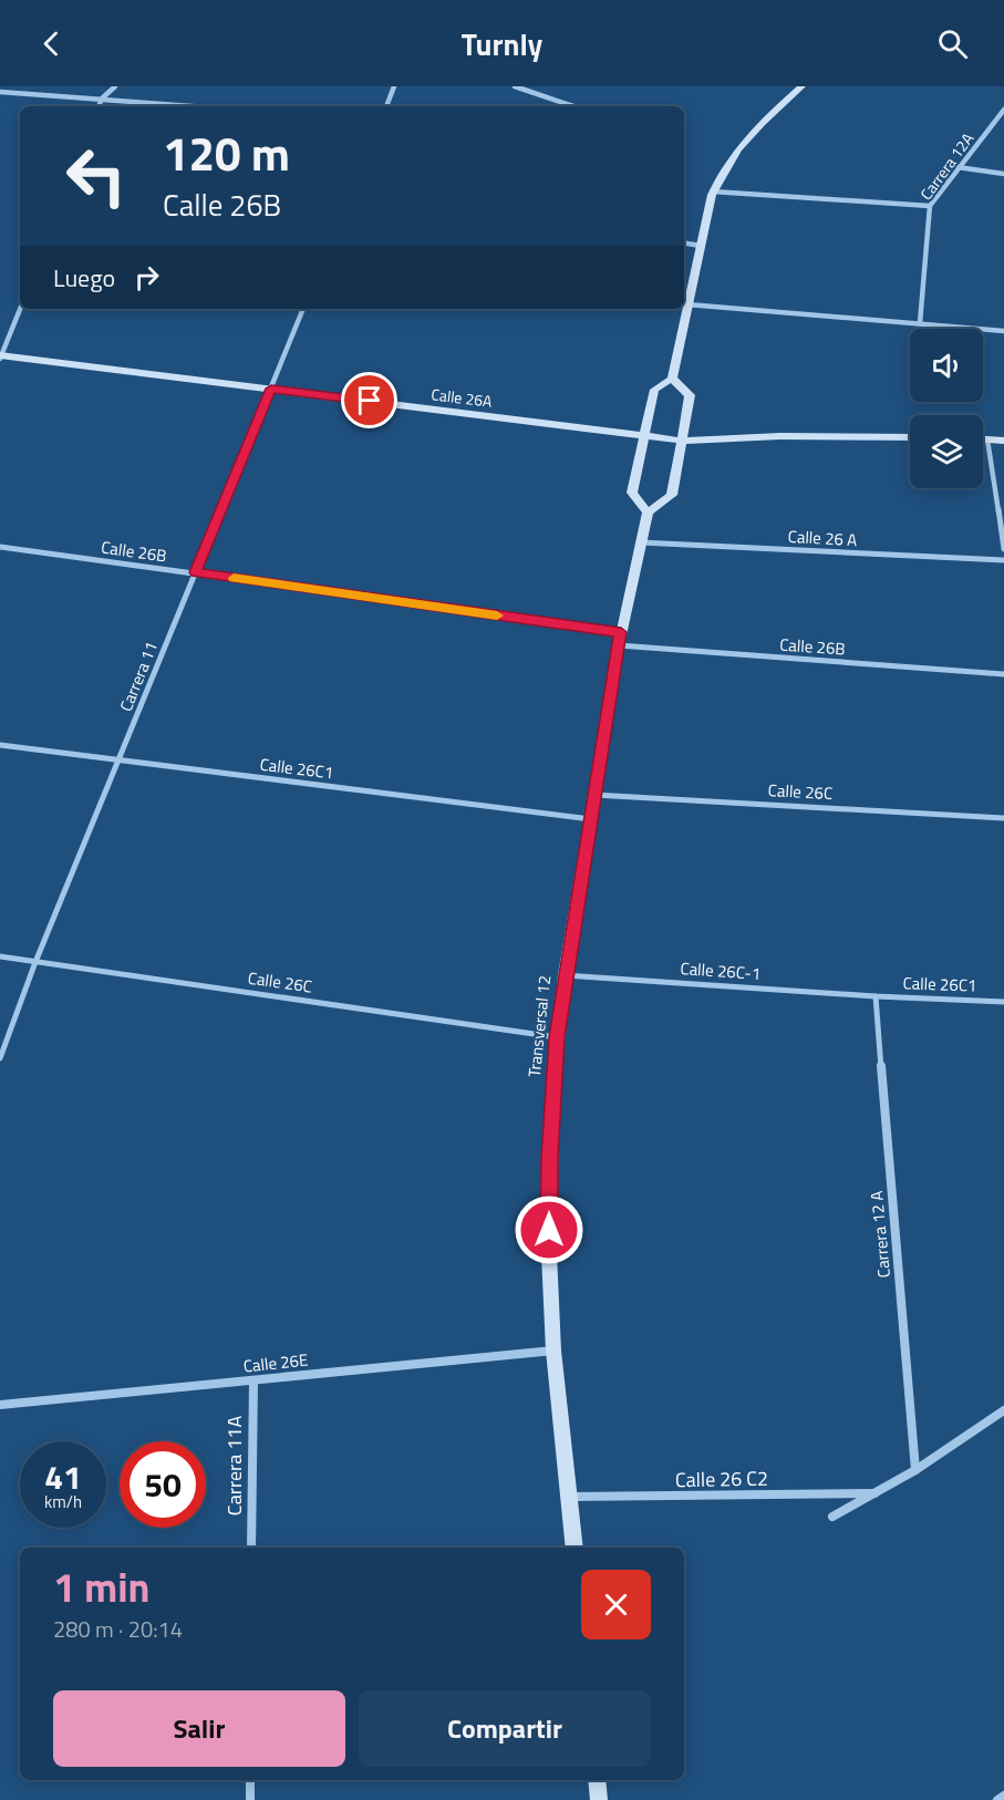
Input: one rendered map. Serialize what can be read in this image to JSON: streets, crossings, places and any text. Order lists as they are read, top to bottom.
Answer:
{
  "streets": {
    "main road": ["Calle 26A", "Transversal 12"],
    "street": [
      "Carrera 12A",
      "Calle 26 A",
      "Calle 26B",
      "Carrera 11",
      "Calle 26C1",
      "Calle 26C",
      "Calle 26C-1",
      "Carrera 12 A",
      "Calle 26E",
      "Carrera 11A",
      "Calle 26 C2"
    ]
  },
  "crossings": [
    ["Calle 26A", "Carrera 11"],
    ["Calle 26 A", "Transversal 12"],
    ["Calle 26B", "Carrera 11"],
    ["Calle 26B", "Transversal 12"],
    ["Carrera 11", "Calle 26C1"],
    ["Carrera 11", "Calle 26C"],
    ["Calle 26C1", "Calle 26C-1"],
    ["Calle 26C1", "Transversal 12"],
    ["Calle 26C1", "Carrera 12 A"],
    ["Calle 26C", "Transversal 12"],
    ["Calle 26C-1", "Transversal 12"],
    ["Calle 26C-1", "Carrera 12 A"],
    ["Transversal 12", "Calle 26E"],
    ["Transversal 12", "Calle 26 C2"],
    ["Carrera 12 A", "Calle 26 C2"],
    ["Calle 26E", "Carrera 11A"]
  ],
  "page": {
    "header": "Turnly",
    "turn": ["120 m", "Calle 26B"],
    "then": "Luego",
    "speed": "41 km/h",
    "limit": "50",
    "heading": ["1 min", "280 m · 20:14"],
    "buttons": ["Salir", "Compartir"]
  }
}
